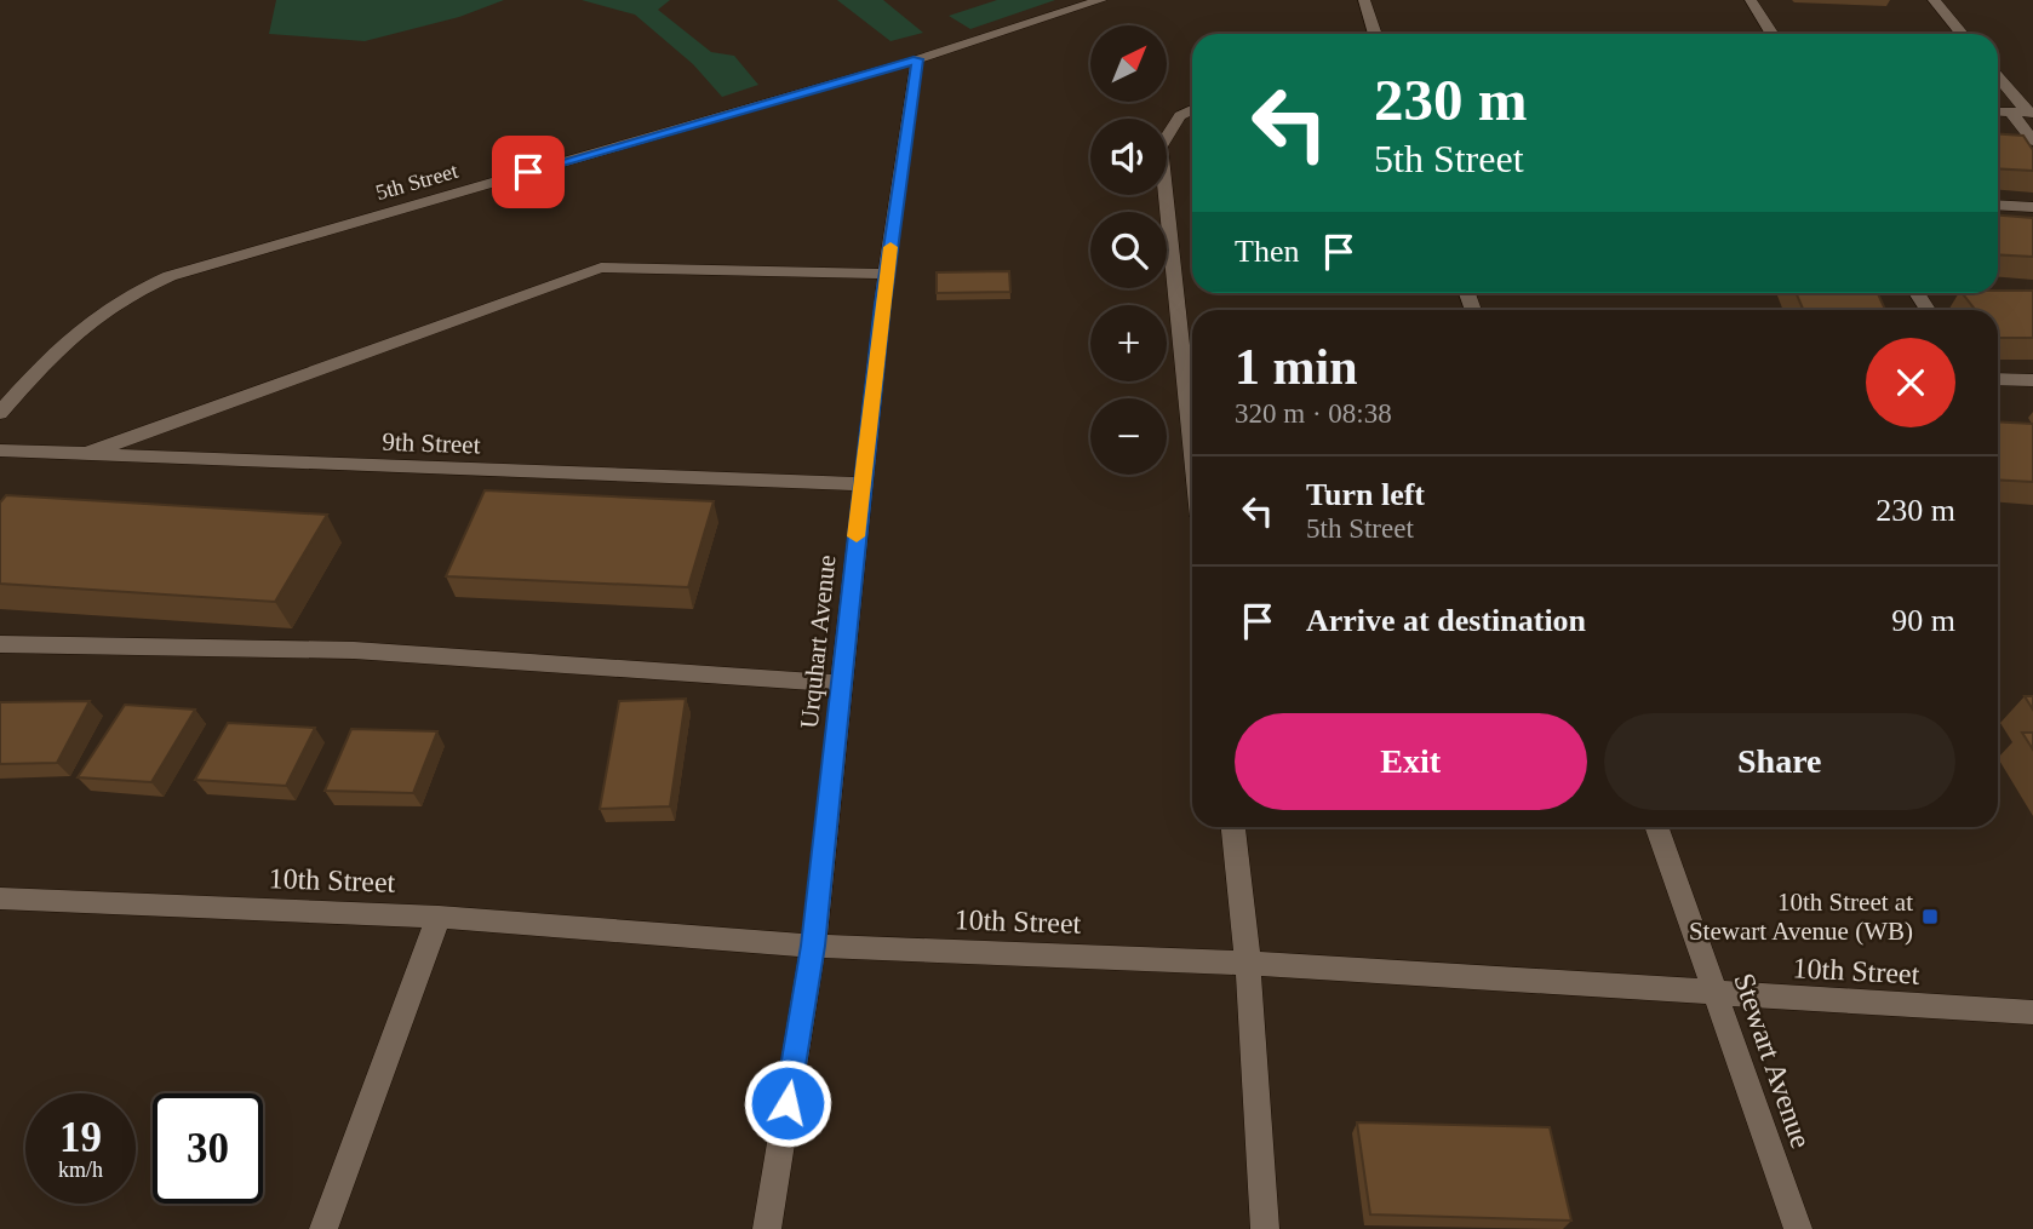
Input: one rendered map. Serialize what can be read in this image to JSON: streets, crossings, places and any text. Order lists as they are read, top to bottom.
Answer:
{
  "streets": {
    "street": [
      "5th Street",
      "9th Street",
      "Urquhart Avenue",
      "10th Street",
      "Stewart Avenue"
    ]
  },
  "crossings": [
    ["5th Street", "Urquhart Avenue"],
    ["9th Street", "Urquhart Avenue"],
    ["Urquhart Avenue", "10th Street"],
    ["10th Street", "Stewart Avenue"]
  ],
  "places": {
    "transit": ["10th Street at Stewart Avenue (WB)"]
  },
  "north": "top right",
  "page": {
    "map_buttons": ["+", "−"],
    "turn": ["230 m", "5th Street"],
    "then": "Then",
    "heading": ["1 min", "320 m · 08:38"],
    "list": [
      {
        "name": "Turn left",
        "note": "5th Street",
        "value": "230 m"
      },
      {
        "name": "Arrive at destination",
        "value": "90 m"
      }
    ],
    "buttons": ["Exit", "Share"],
    "speed": "19 km/h",
    "limit": "30"
  }
}
